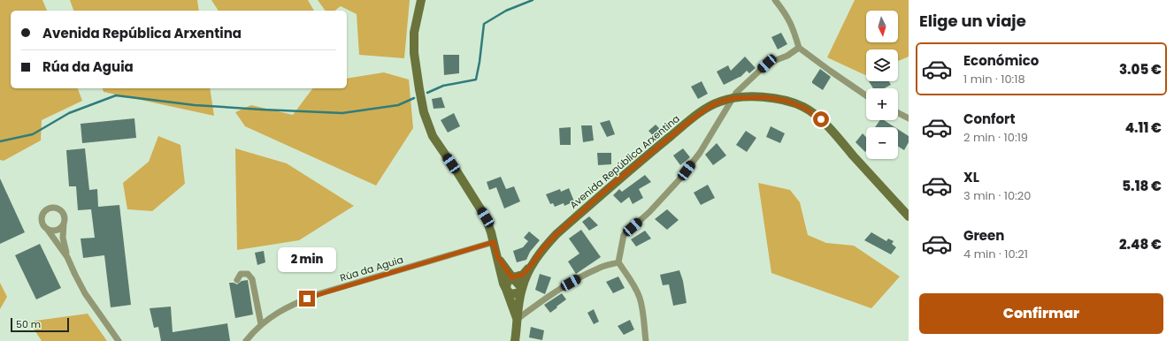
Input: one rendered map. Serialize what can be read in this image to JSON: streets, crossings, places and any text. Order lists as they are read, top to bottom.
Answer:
{
  "streets": {
    "main road": ["Avenida República Arxentina"],
    "street": ["Rúa da Aguia"]
  },
  "crossings": [
    ["Avenida República Arxentina", "Rúa da Aguia"]
  ],
  "scale_bar": "50 m",
  "north": "bottom",
  "page": {
    "heading": "Elige un viaje",
    "map_buttons": ["+", "−"],
    "banner": ["Avenida República Arxentina", "Rúa da Aguia"],
    "list": [
      {
        "name": "Económico",
        "note": "1 min · 10:18",
        "value": "3.05 €"
      },
      {
        "name": "Confort",
        "note": "2 min · 10:19",
        "value": "4.11 €"
      },
      {
        "name": "XL",
        "note": "3 min · 10:20",
        "value": "5.18 €"
      },
      {
        "name": "Green",
        "note": "4 min · 10:21",
        "value": "2.48 €"
      }
    ],
    "bubble": "2 min",
    "buttons": "Confirmar",
    "scale": "50 m"
  }
}
